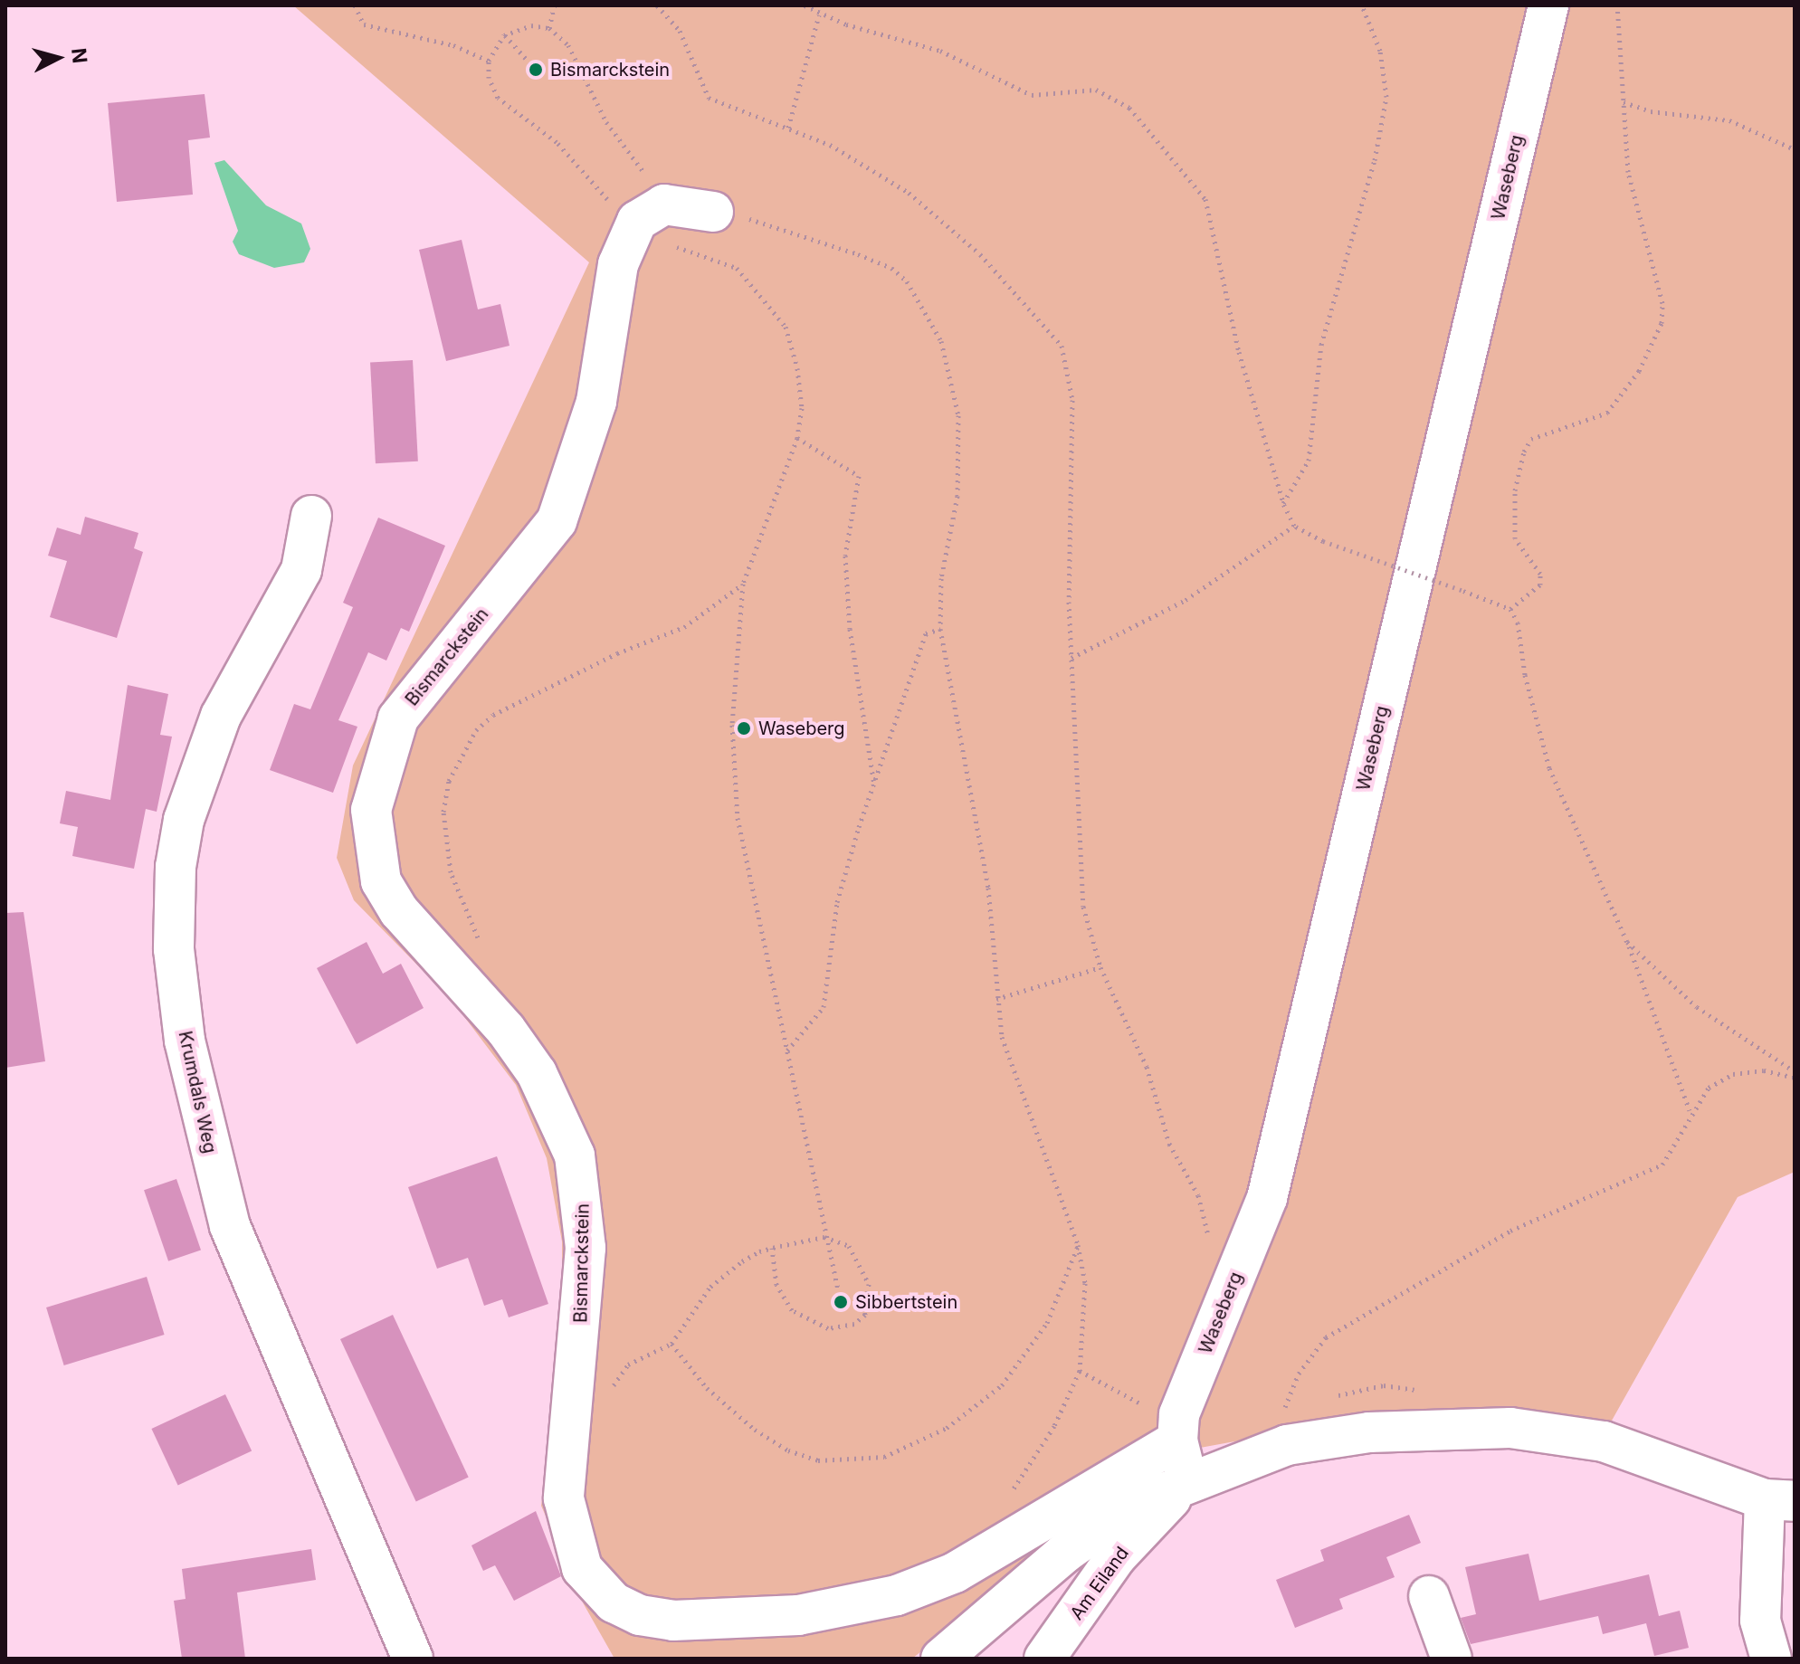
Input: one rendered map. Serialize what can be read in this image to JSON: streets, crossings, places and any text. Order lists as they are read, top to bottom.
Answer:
{
  "streets": {
    "street": [
      "Waseberg",
      "Bismarckstein",
      "Krumdals Weg",
      "Am Eiland"
    ]
  },
  "crossings": [
    ["Waseberg", "Bismarckstein"],
    ["Waseberg", "Am Eiland"]
  ],
  "places": ["Bismarckstein", "Waseberg", "Sibbertstein"],
  "north": "right"
}
